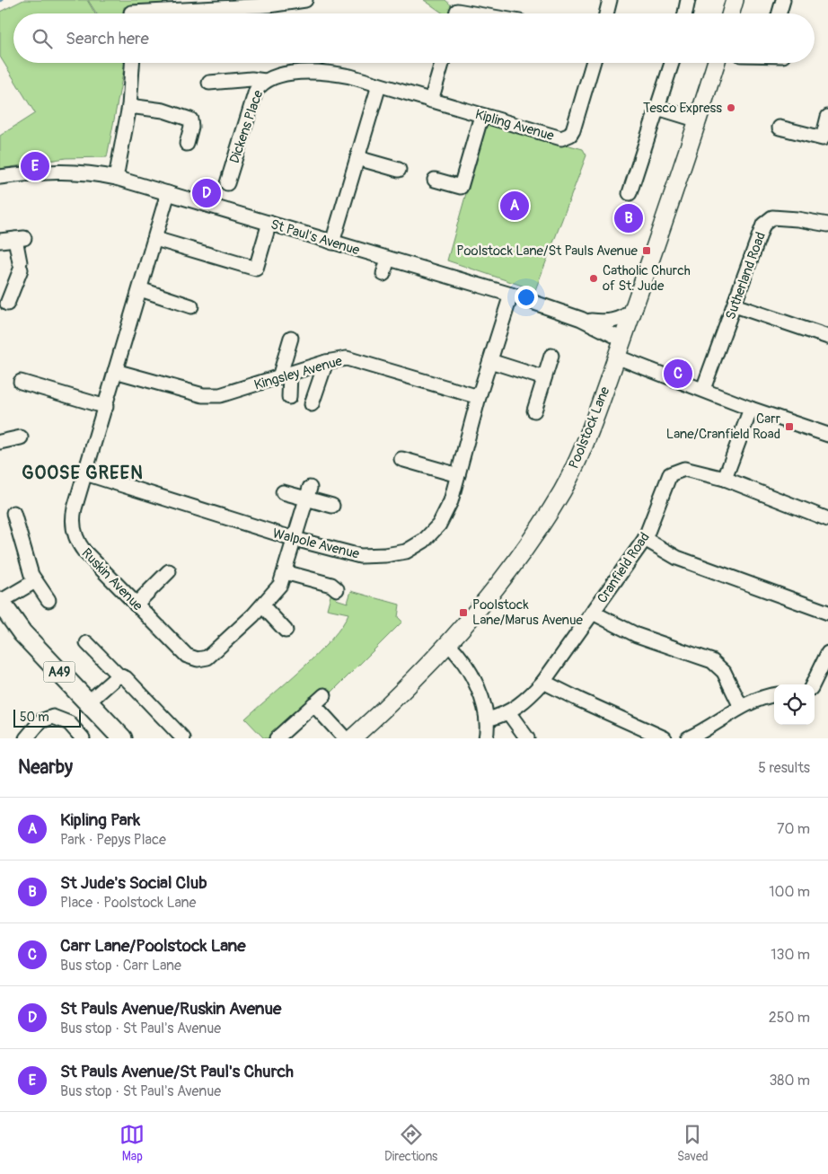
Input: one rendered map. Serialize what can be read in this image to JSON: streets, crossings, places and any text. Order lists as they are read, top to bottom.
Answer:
{
  "streets": {
    "highway": ["A49"],
    "main road": ["Poolstock Lane"],
    "street": [
      "Kipling Avenue",
      "Dickens Place",
      "St Paul's Avenue",
      "Sutherland Road",
      "Kingsley Avenue",
      "Walpole Avenue",
      "Cranfield Road",
      "Ruskin Avenue"
    ]
  },
  "crossings": [
    ["Kipling Avenue", "Dickens Place"],
    ["St Paul's Avenue", "Poolstock Lane"],
    ["St Paul's Avenue", "Walpole Avenue"],
    ["St Paul's Avenue", "Ruskin Avenue"],
    ["Kingsley Avenue", "Walpole Avenue"],
    ["Kingsley Avenue", "Ruskin Avenue"],
    ["Walpole Avenue", "Ruskin Avenue"]
  ],
  "districts": ["GOOSE GREEN"],
  "places": {
    "other": ["Tesco Express", "Catholic Church of St. Jude"],
    "transit": ["Poolstock Lane/St Pauls Avenue", "Carr Lane/Cranfield Road", "Poolstock Lane/Marus Avenue"]
  },
  "scale_bar": "50 m",
  "page": {
    "search": "Search here",
    "pins": [
      "E",
      "D",
      "A",
      "B",
      "C"
    ],
    "scale": "50 m",
    "heading": ["Nearby", "5 results"],
    "list": [
      {
        "mark": "A",
        "name": "Kipling Park",
        "note": "Park · Pepys Place",
        "value": "70 m"
      },
      {
        "mark": "B",
        "name": "St Jude's Social Club",
        "note": "Place · Poolstock Lane",
        "value": "100 m"
      },
      {
        "mark": "C",
        "name": "Carr Lane/Poolstock Lane",
        "note": "Bus stop · Carr Lane",
        "value": "130 m"
      },
      {
        "mark": "D",
        "name": "St Pauls Avenue/Ruskin Avenue",
        "note": "Bus stop · St Paul's Avenue",
        "value": "250 m"
      },
      {
        "mark": "E",
        "name": "St Pauls Avenue/St Paul's Church",
        "note": "Bus stop · St Paul's Avenue",
        "value": "380 m"
      }
    ],
    "nav": ["Map", "Directions", "Saved"]
  }
}
